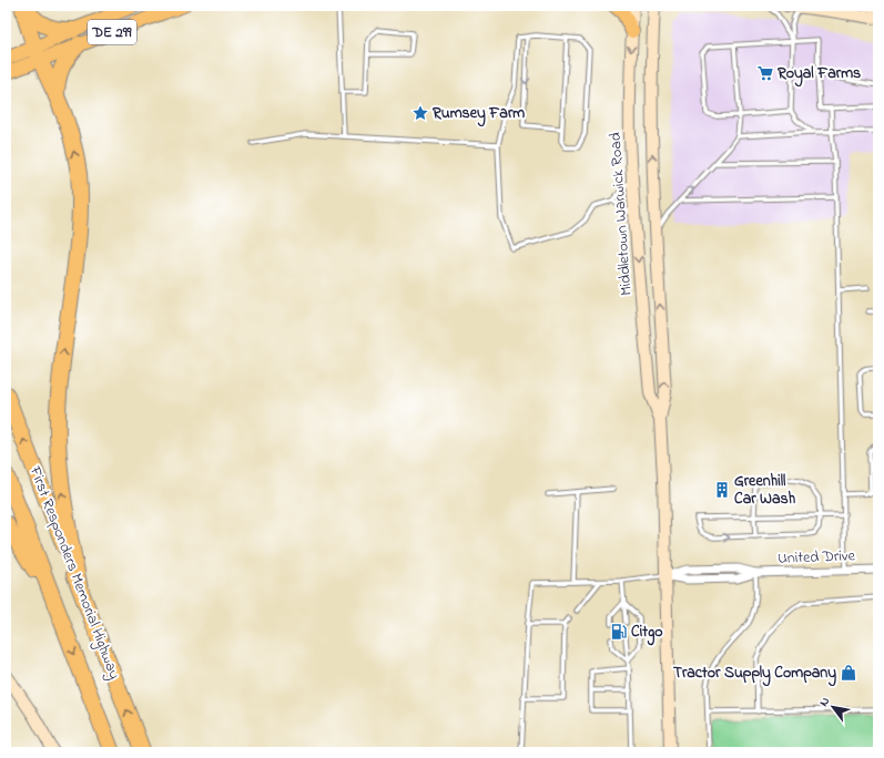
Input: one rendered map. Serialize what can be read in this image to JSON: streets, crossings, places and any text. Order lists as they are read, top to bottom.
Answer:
{
  "streets": {
    "highway": ["First Responders Memorial Highway"],
    "main road": ["DE 299"],
    "street": ["Middletown Warwick Road", "United Drive"]
  },
  "crossings": [
    ["Middletown Warwick Road", "United Drive"]
  ],
  "places": {
    "supermarket": ["Royal Farms"],
    "place": ["Rumsey Farm"],
    "building": ["Greenhill Car Wash"],
    "fuel station": ["Citgo"],
    "shop": ["Tractor Supply Company"]
  },
  "north": "top left"
}
